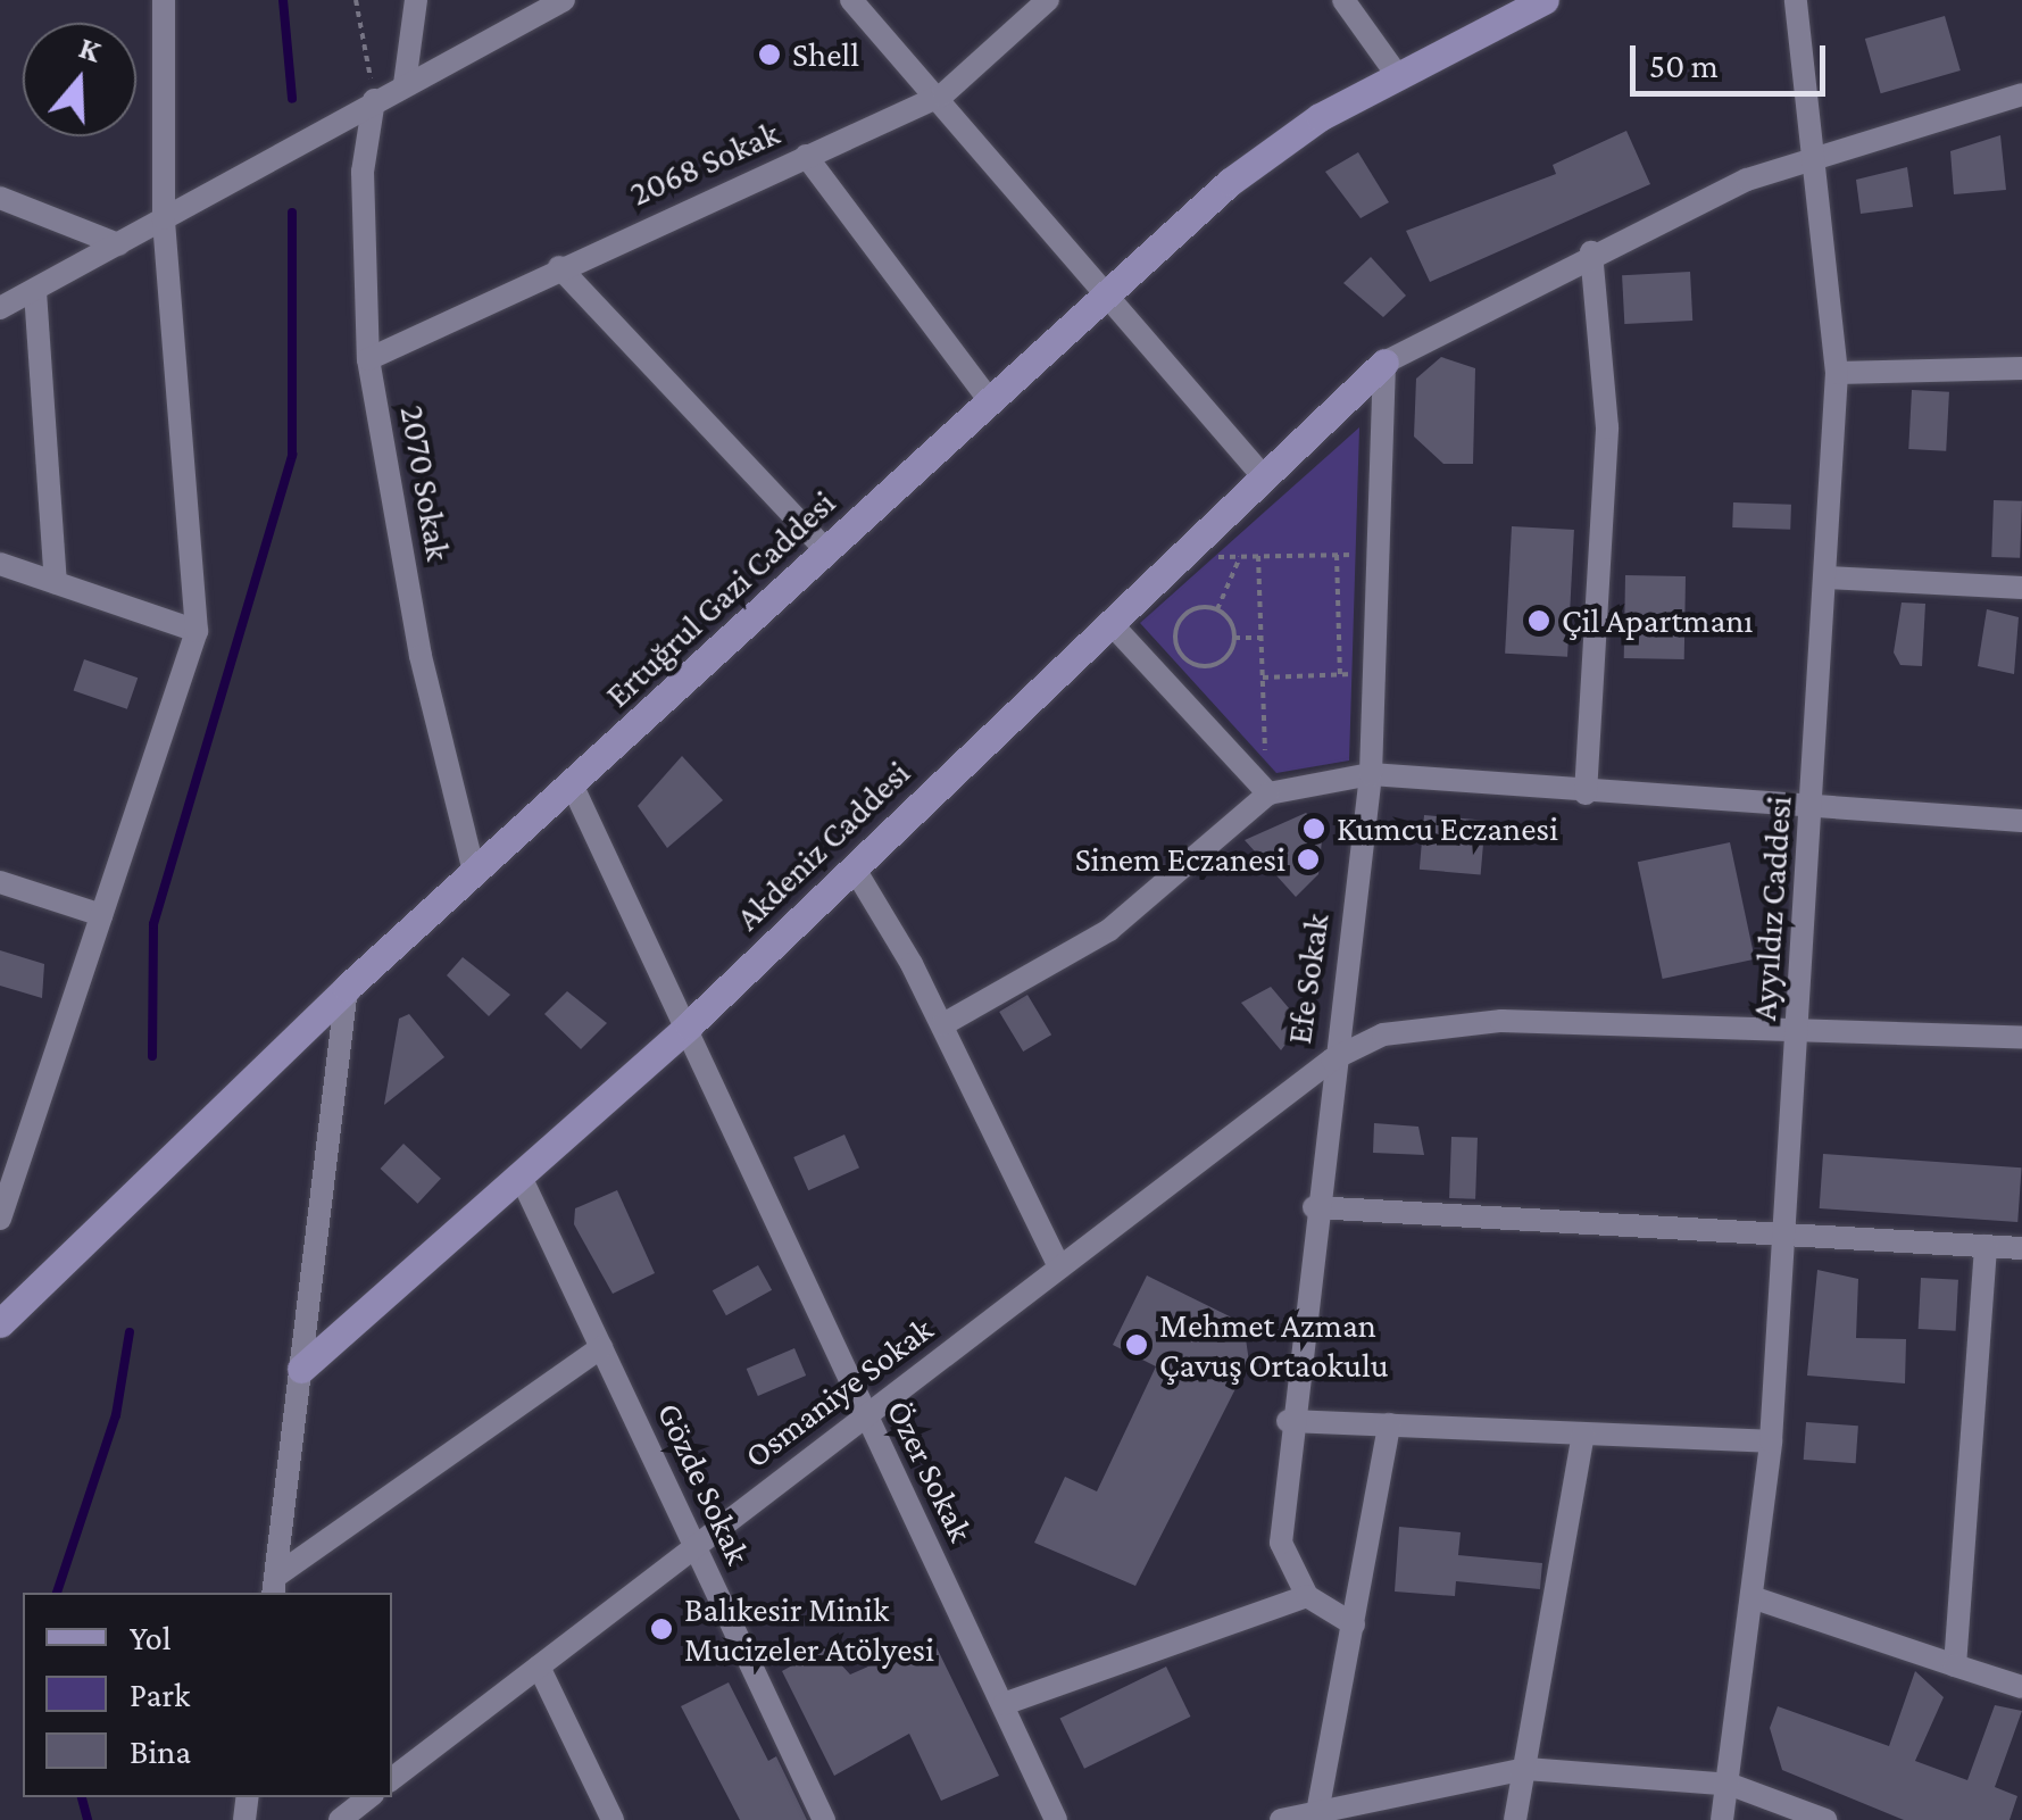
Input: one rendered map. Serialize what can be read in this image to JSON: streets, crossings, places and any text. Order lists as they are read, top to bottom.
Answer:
{
  "streets": {
    "main road": ["Ertuğrul Gazi Caddesi", "Akdeniz Caddesi"],
    "street": [
      "2068 Sokak",
      "2070 Sokak",
      "Ayyıldız Caddesi",
      "Efe Sokak",
      "Osmaniye Sokak",
      "Özer Sokak",
      "Gözde Sokak"
    ]
  },
  "crossings": [
    ["2068 Sokak", "2070 Sokak"],
    ["2070 Sokak", "Ertuğrul Gazi Caddesi"],
    ["Ertuğrul Gazi Caddesi", "Özer Sokak"],
    ["Akdeniz Caddesi", "Efe Sokak"],
    ["Akdeniz Caddesi", "Özer Sokak"],
    ["Akdeniz Caddesi", "Gözde Sokak"],
    ["Ayyıldız Caddesi", "Osmaniye Sokak"],
    ["Efe Sokak", "Osmaniye Sokak"],
    ["Osmaniye Sokak", "Özer Sokak"],
    ["Osmaniye Sokak", "Gözde Sokak"]
  ],
  "places": [
    "Shell",
    "Çil Apartmanı",
    "Kumcu Eczanesi",
    "Sinem Eczanesi",
    "Mehmet Azman Çavuş Ortaokulu",
    "Balıkesir Minik Mucizeler Atölyesi"
  ],
  "legend": ["Yol", "Park", "Bina"],
  "scale_bar": "50 m",
  "north": "top"
}
